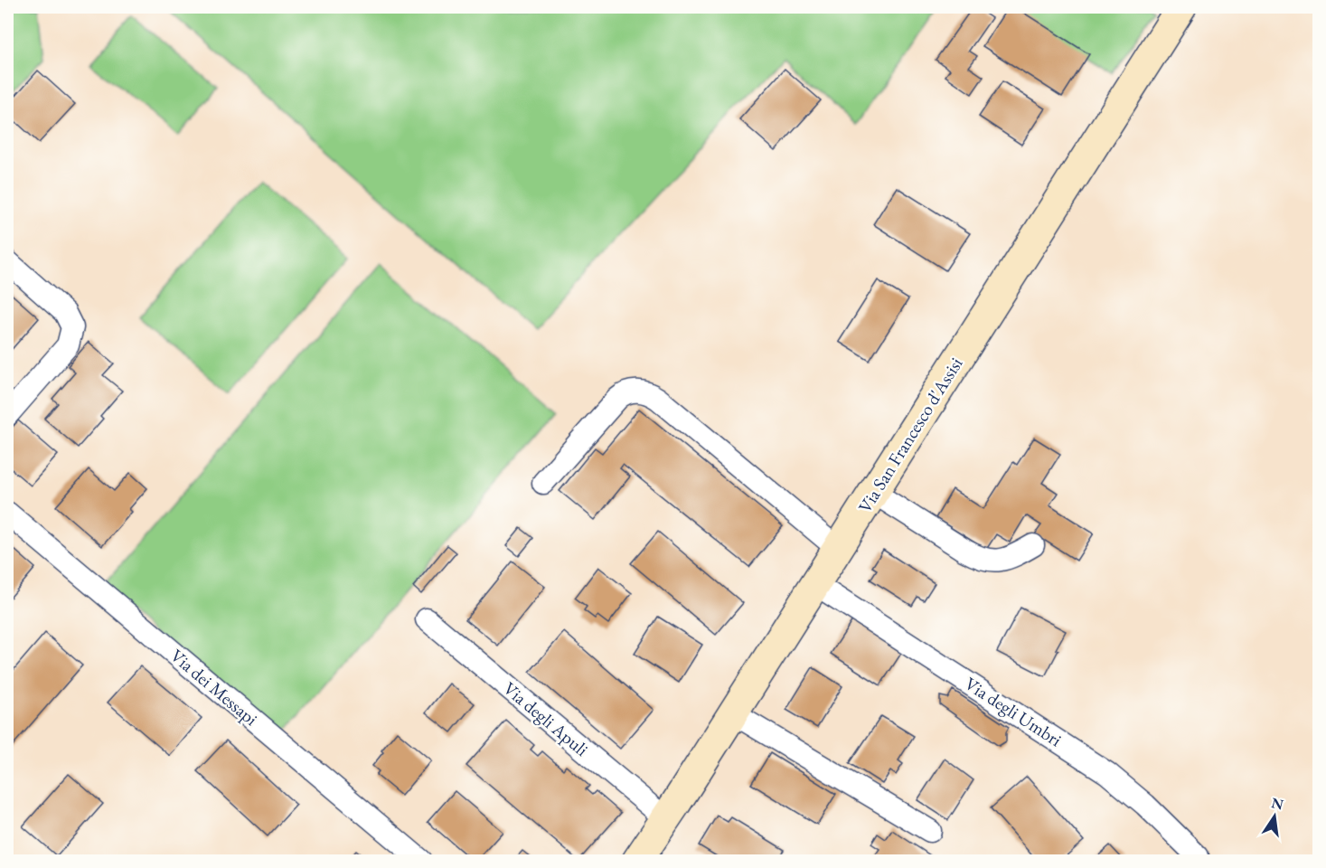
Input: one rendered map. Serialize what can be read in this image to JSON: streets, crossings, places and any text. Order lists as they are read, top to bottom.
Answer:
{
  "streets": {
    "street": [
      "Via San Francesco d'Assisi",
      "Via dei Messapi",
      "Via degli Umbri",
      "Via degli Apuli"
    ]
  },
  "crossings": [
    ["Via San Francesco d'Assisi", "Via degli Umbri"],
    ["Via San Francesco d'Assisi", "Via degli Apuli"]
  ],
  "north": "top"
}
